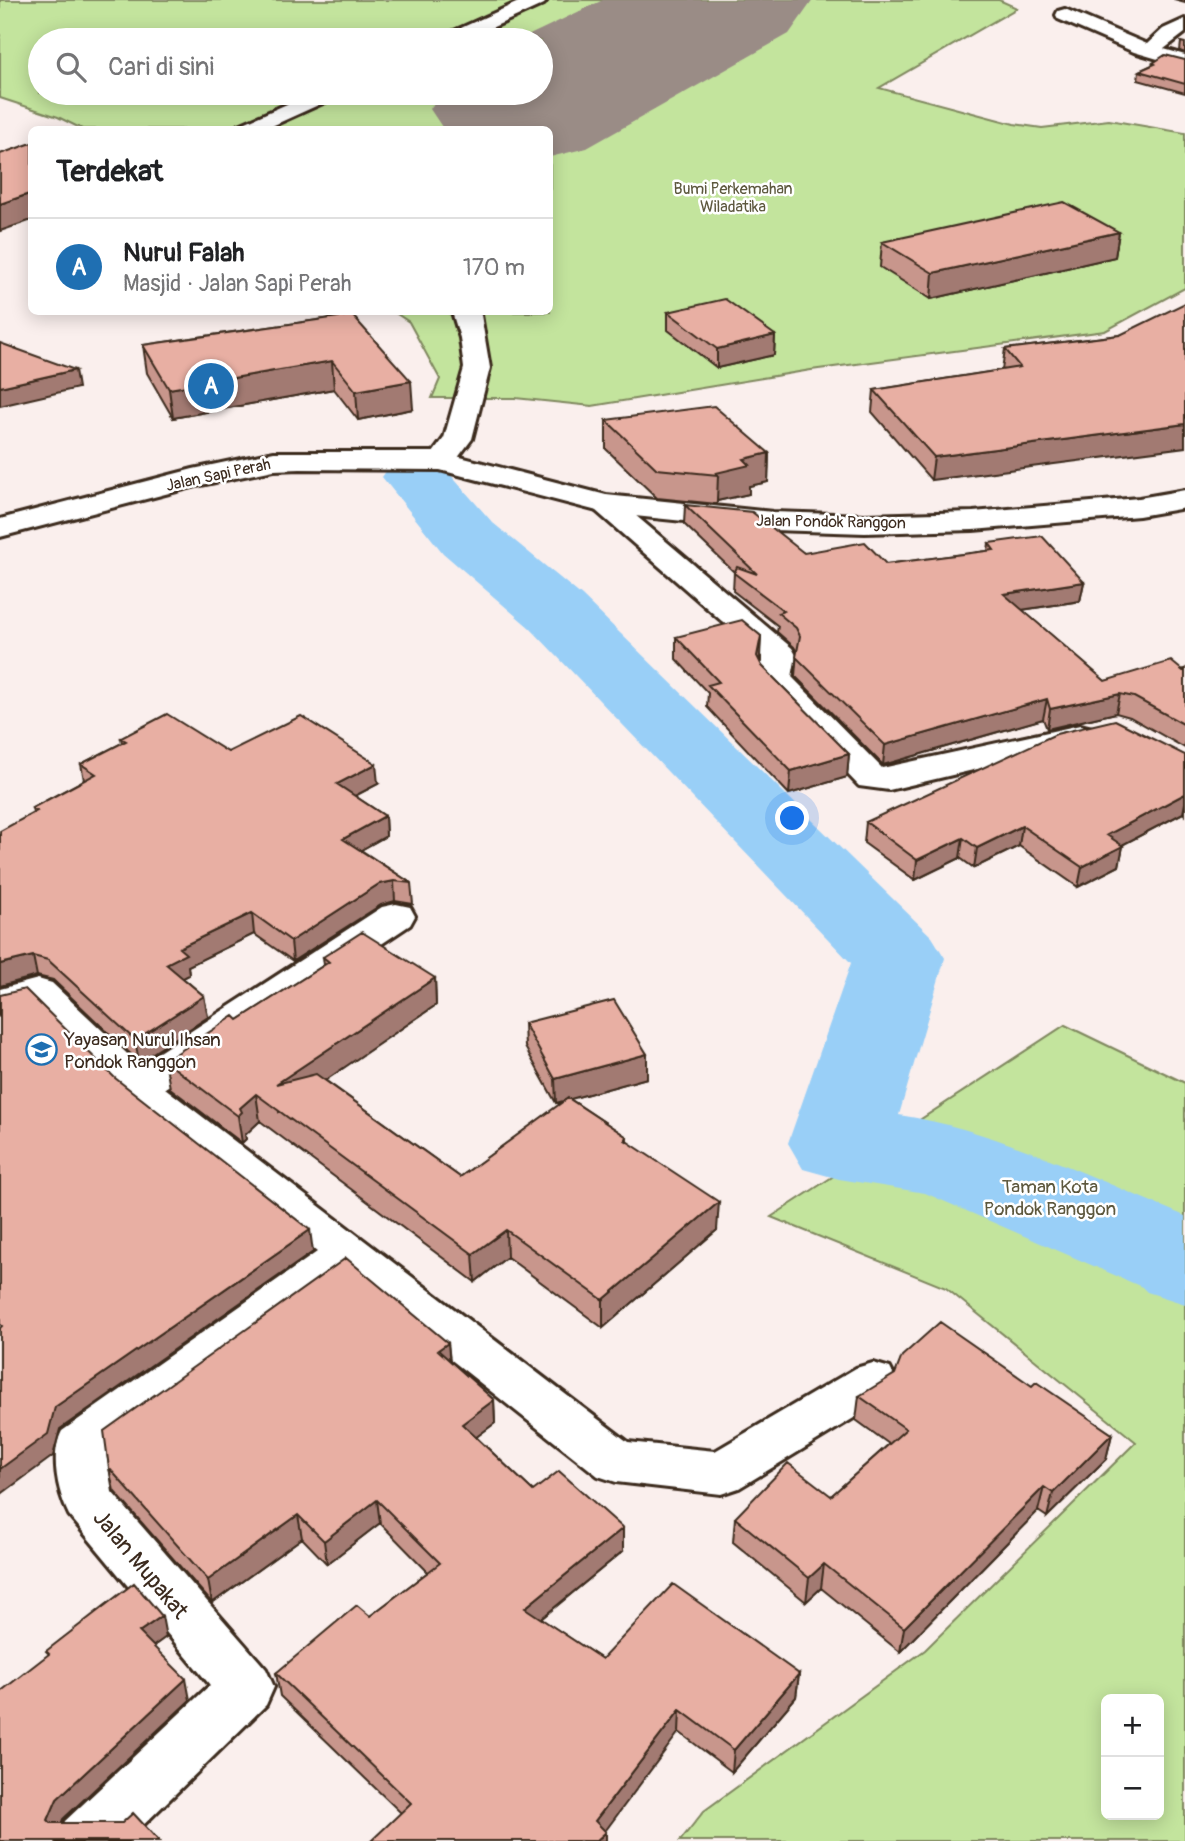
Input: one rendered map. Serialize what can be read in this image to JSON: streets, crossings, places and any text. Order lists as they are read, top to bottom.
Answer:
{
  "streets": {
    "street": ["Jalan Sapi Perah", "Jalan Pondok Ranggon", "Jalan Mupakat"]
  },
  "crossings": [
    ["Jalan Sapi Perah", "Jalan Pondok Ranggon"]
  ],
  "parks": ["Bumi Perkemahan Wiladatika", "Taman Kota Pondok Ranggon"],
  "places": {
    "school or university": ["Yayasan Nurul Ihsan Pondok Ranggon"]
  },
  "page": {
    "search": "Cari di sini",
    "heading": "Terdekat",
    "list": [
      {
        "mark": "A",
        "name": "Nurul Falah",
        "note": "Masjid · Jalan Sapi Perah",
        "value": "170 m"
      }
    ],
    "pins": "A",
    "map_buttons": ["+", "−"]
  }
}
